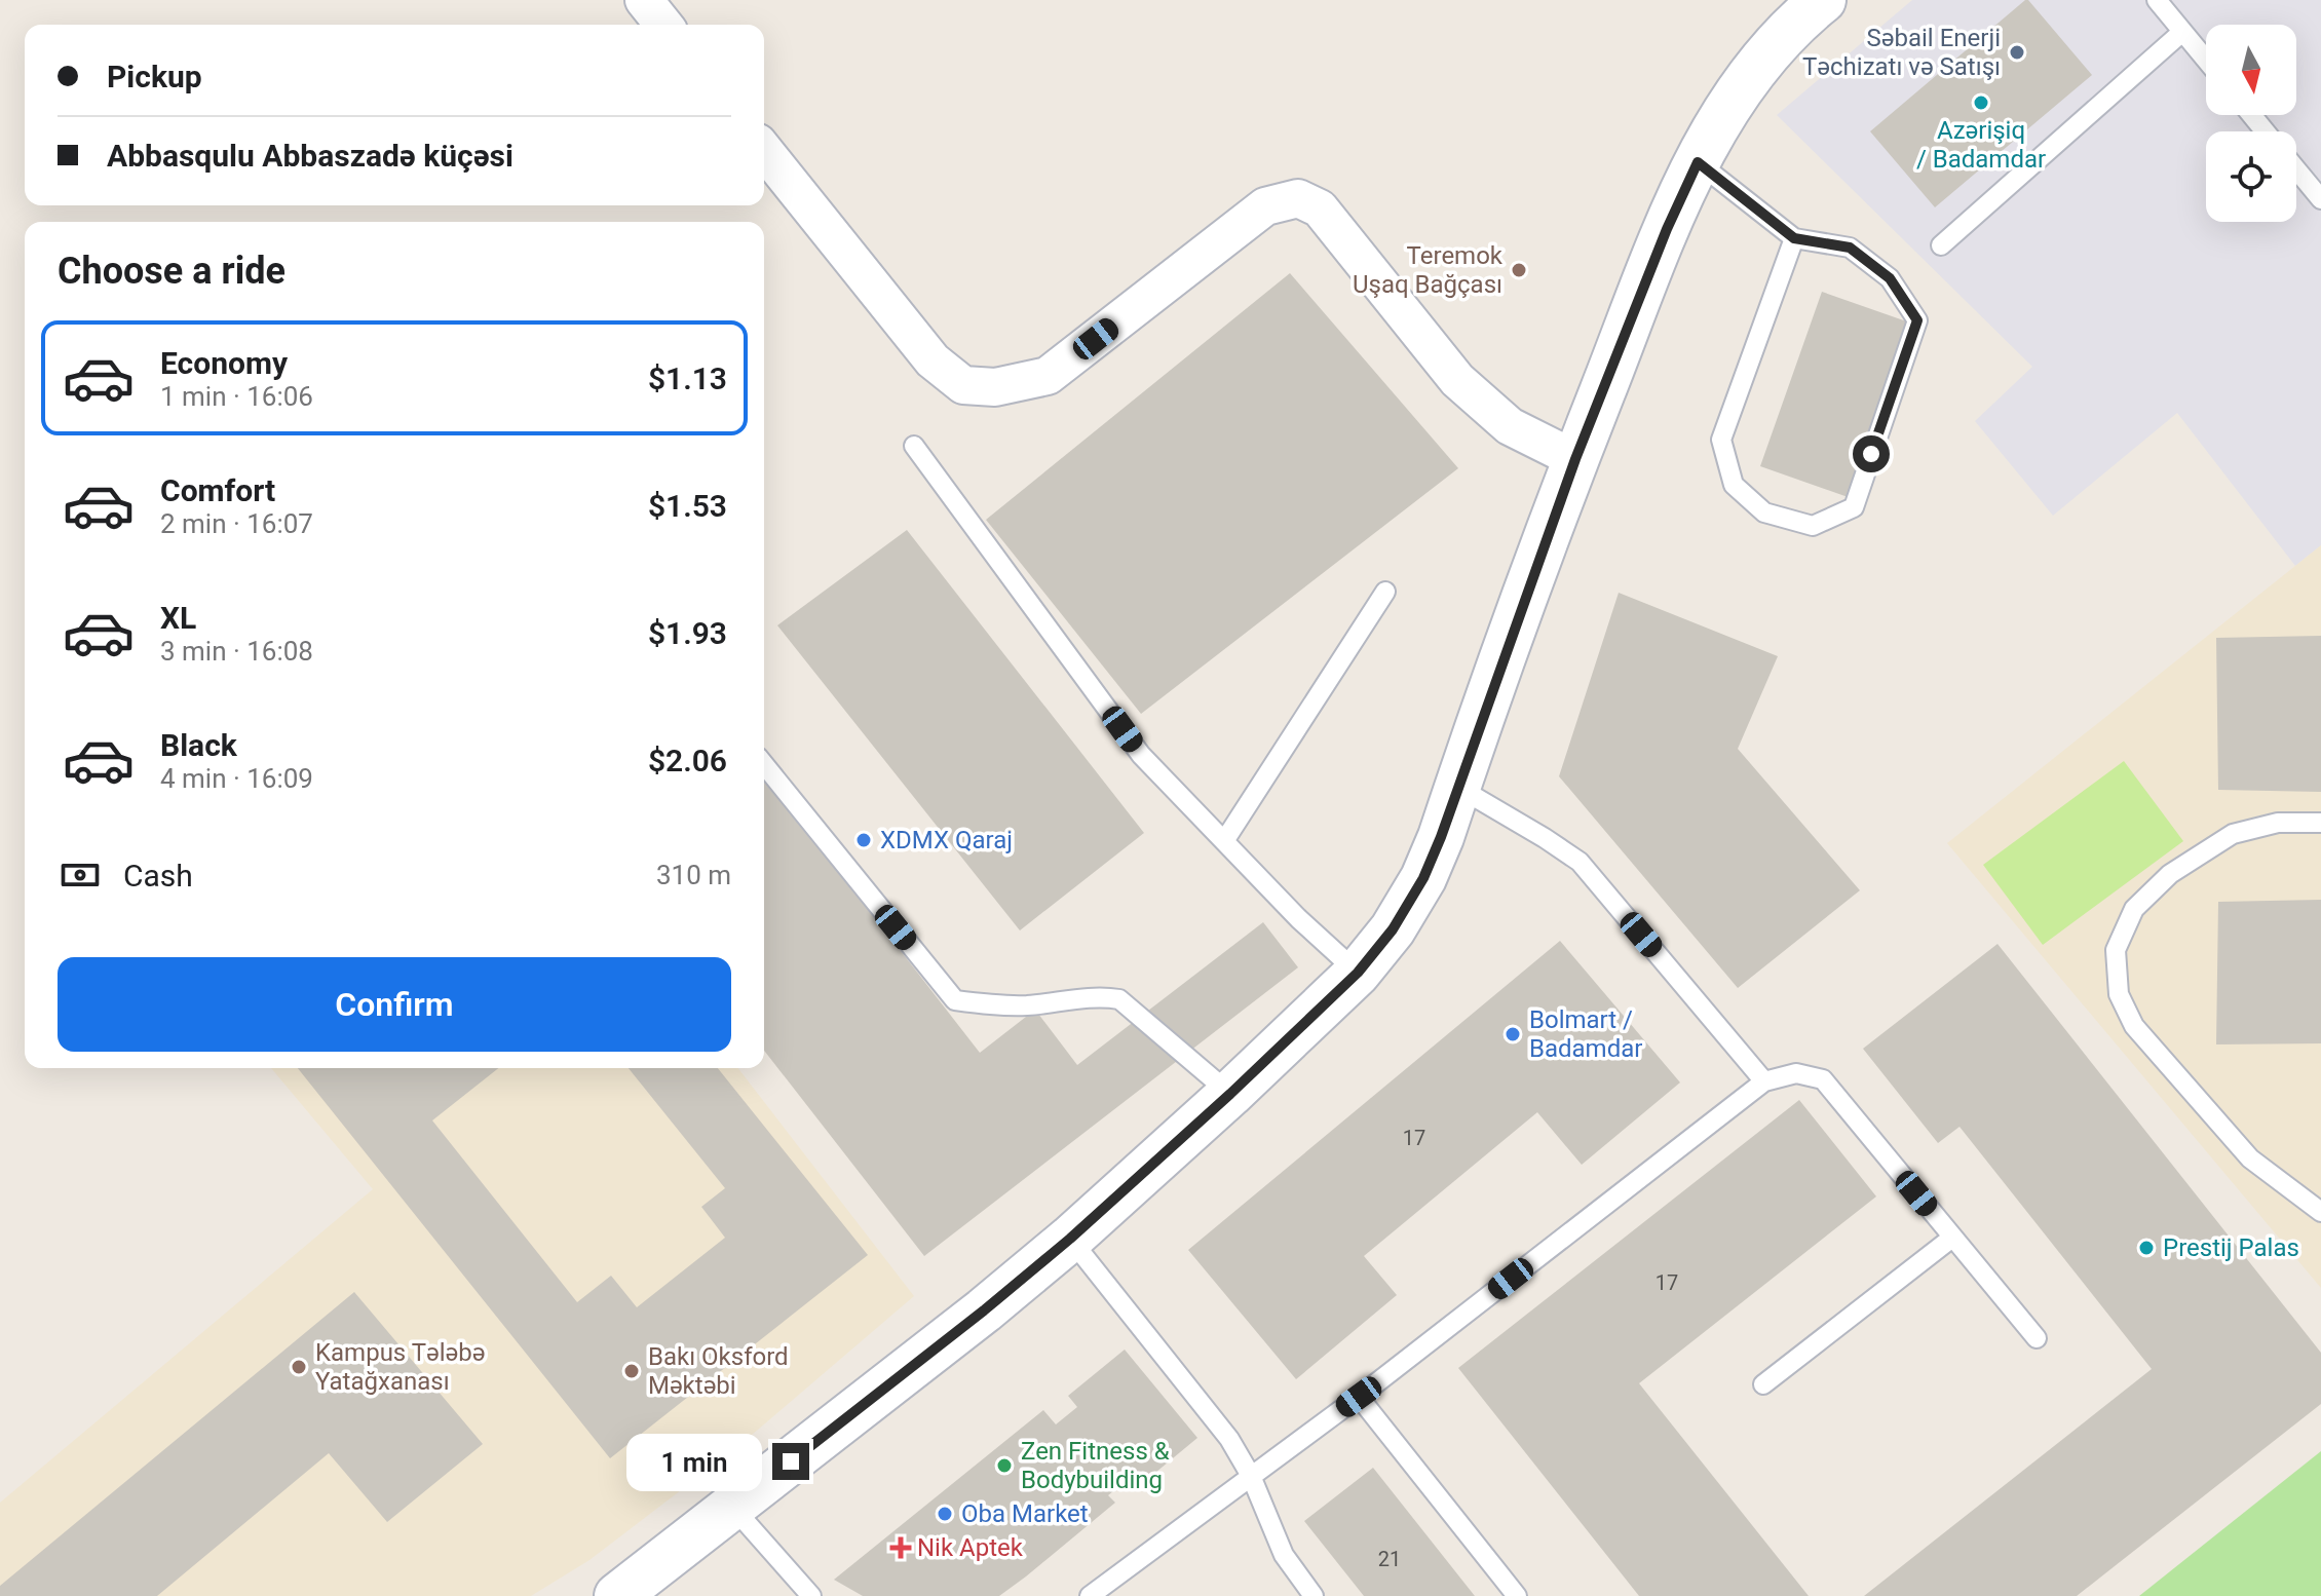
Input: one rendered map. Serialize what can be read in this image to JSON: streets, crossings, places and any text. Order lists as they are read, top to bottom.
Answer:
{
  "places": {
    "other": [
      "Səbail Enerji Təchizatı və Satışı",
      "Azərişiq / Badamdar",
      "Teremok Uşaq Bağçası",
      "XDMX Qaraj",
      "Bolmart / Badamdar",
      "Prestij Palas",
      "Kampus Tələbə Yatağxanası",
      "Bakı Oksford Məktəbi",
      "Zen Fitness & Bodybuilding",
      "Oba Market"
    ],
    "health": ["Nik Aptek"]
  },
  "house_numbers": ["17", "17", "21"],
  "north": "bottom",
  "page": {
    "banner": ["Pickup", "Abbasqulu Abbaszadə küçəsi"],
    "heading": "Choose a ride",
    "list": [
      {
        "name": "Economy",
        "note": "1 min · 16:06",
        "value": "$1.13"
      },
      {
        "name": "Comfort",
        "note": "2 min · 16:07",
        "value": "$1.53"
      },
      {
        "name": "XL",
        "note": "3 min · 16:08",
        "value": "$1.93"
      },
      {
        "name": "Black",
        "note": "4 min · 16:09",
        "value": "$2.06"
      }
    ],
    "pay": ["Cash", "310 m"],
    "buttons": "Confirm",
    "bubble": "1 min"
  }
}
